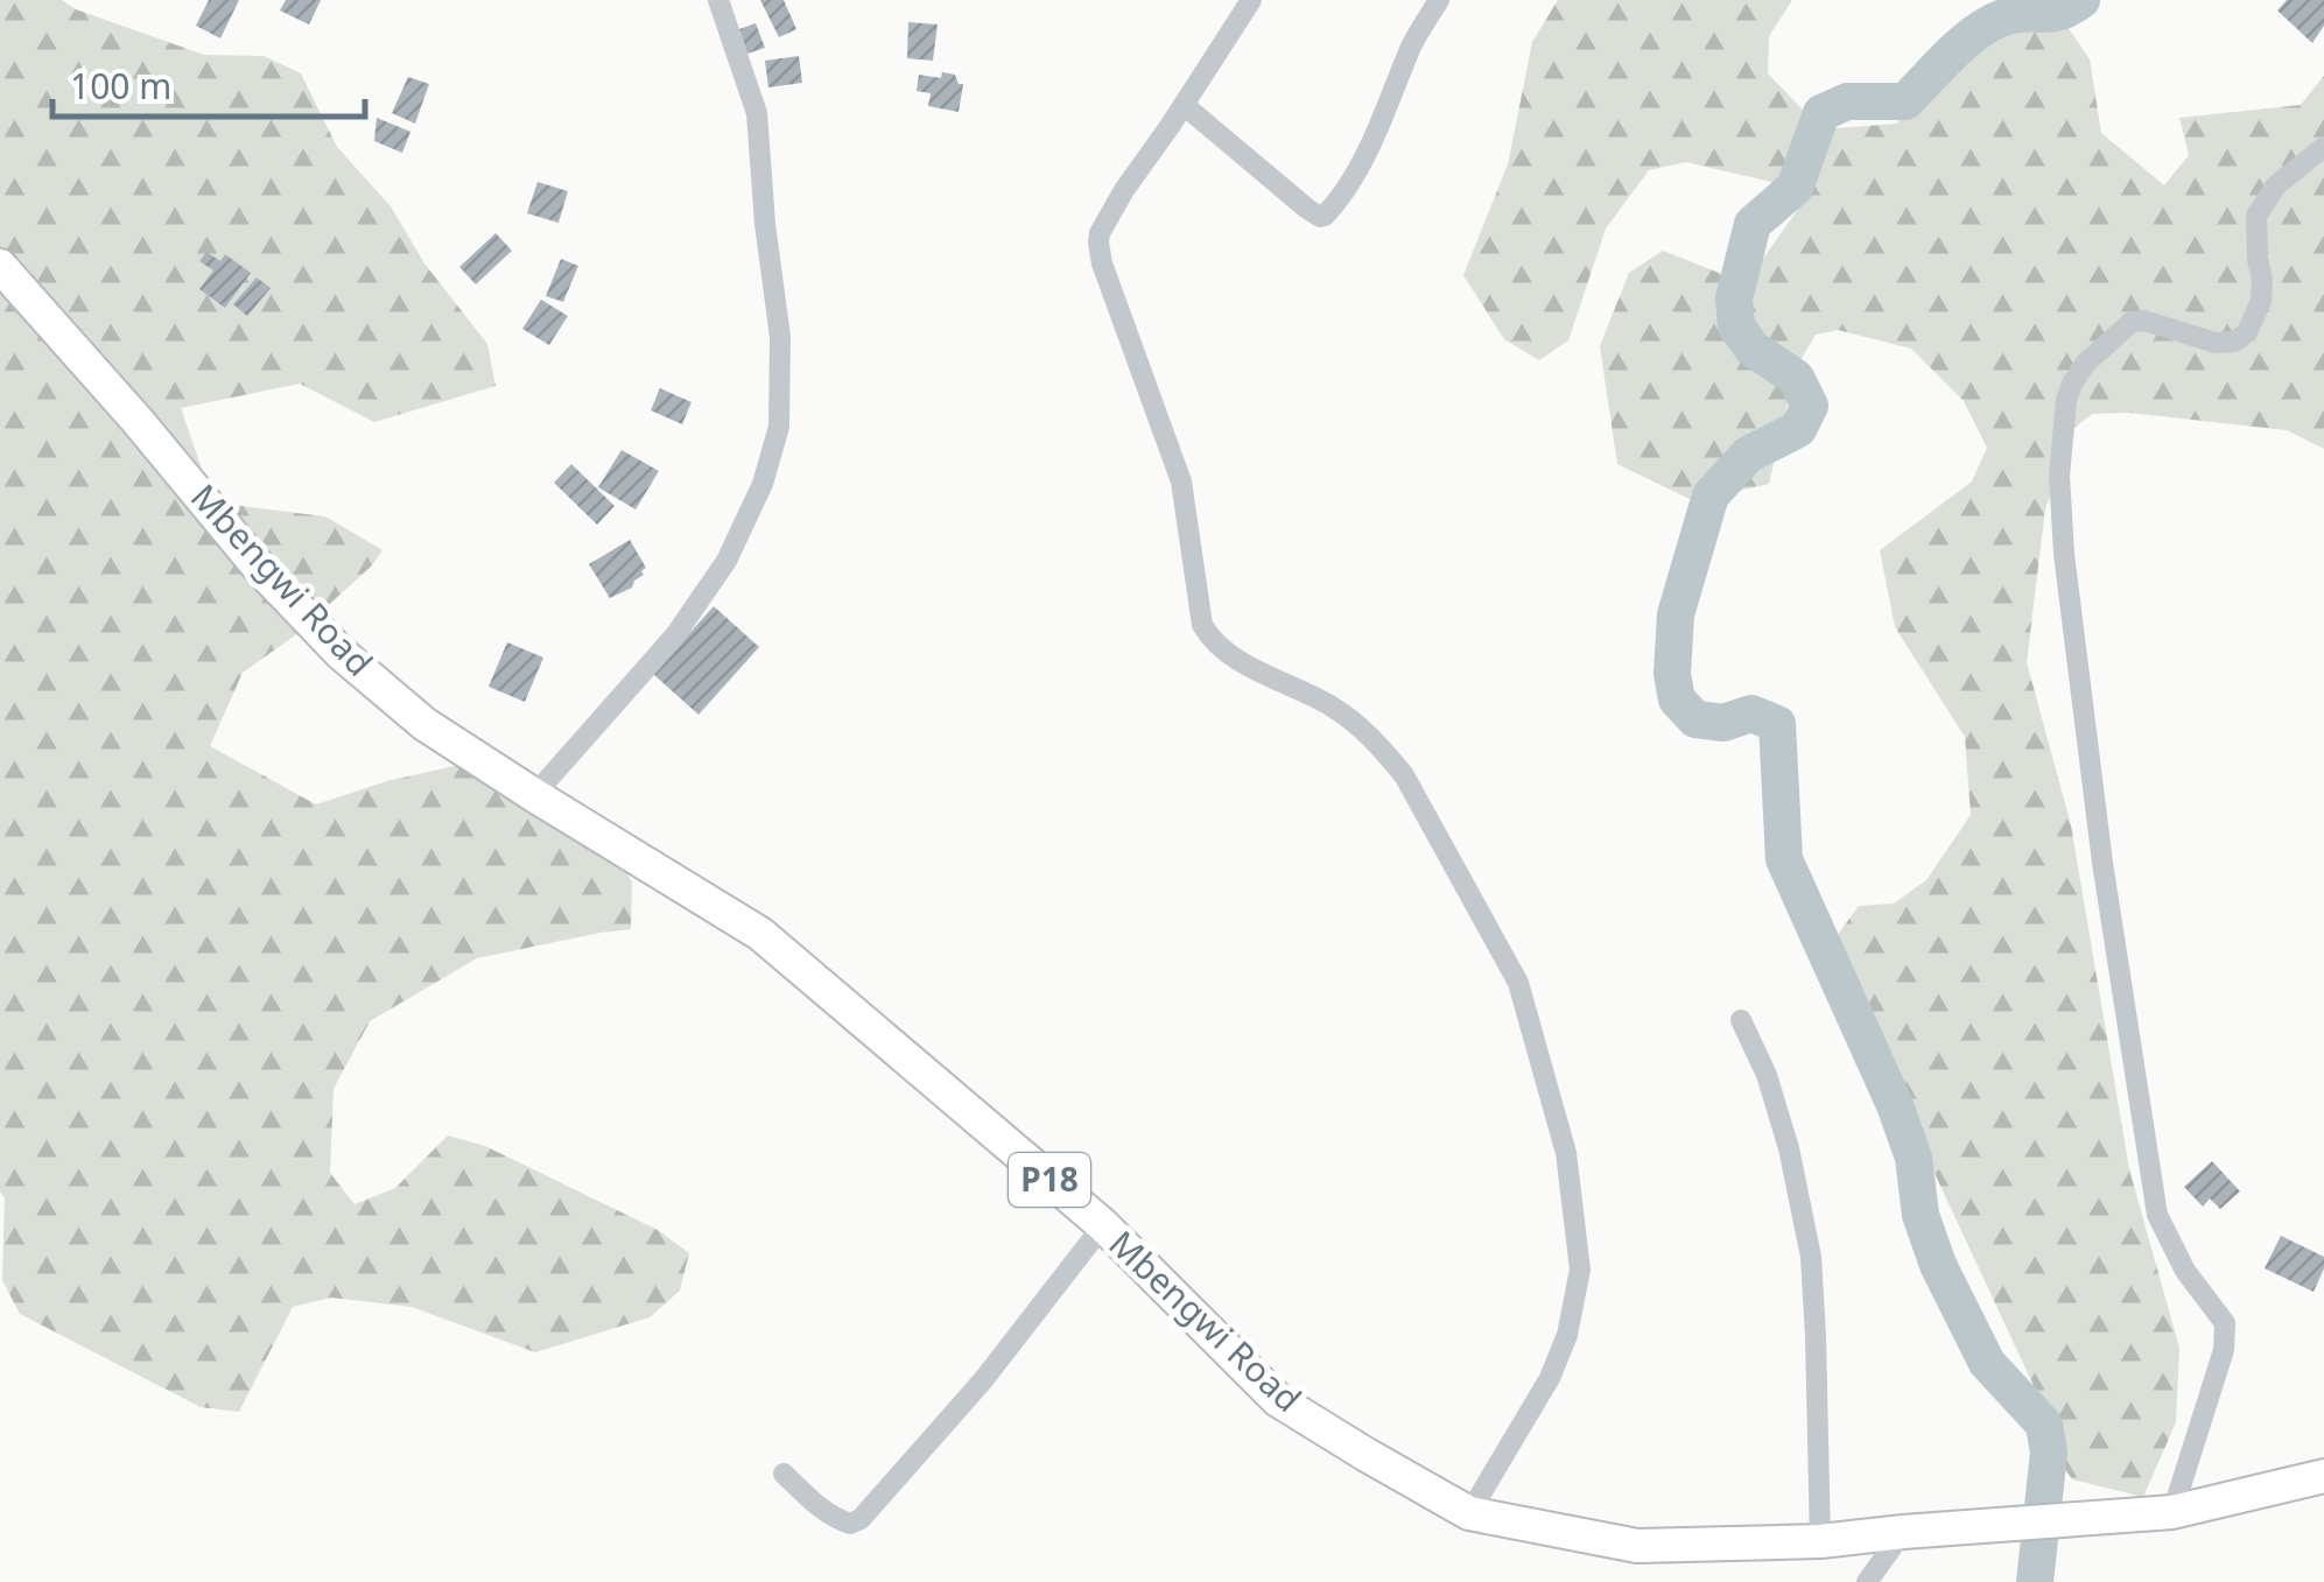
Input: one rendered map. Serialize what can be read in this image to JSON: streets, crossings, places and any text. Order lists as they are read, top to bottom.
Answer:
{
  "streets": {
    "main road": ["Mbengwi Road", "P18"]
  },
  "scale_bar": "100 m"
}
